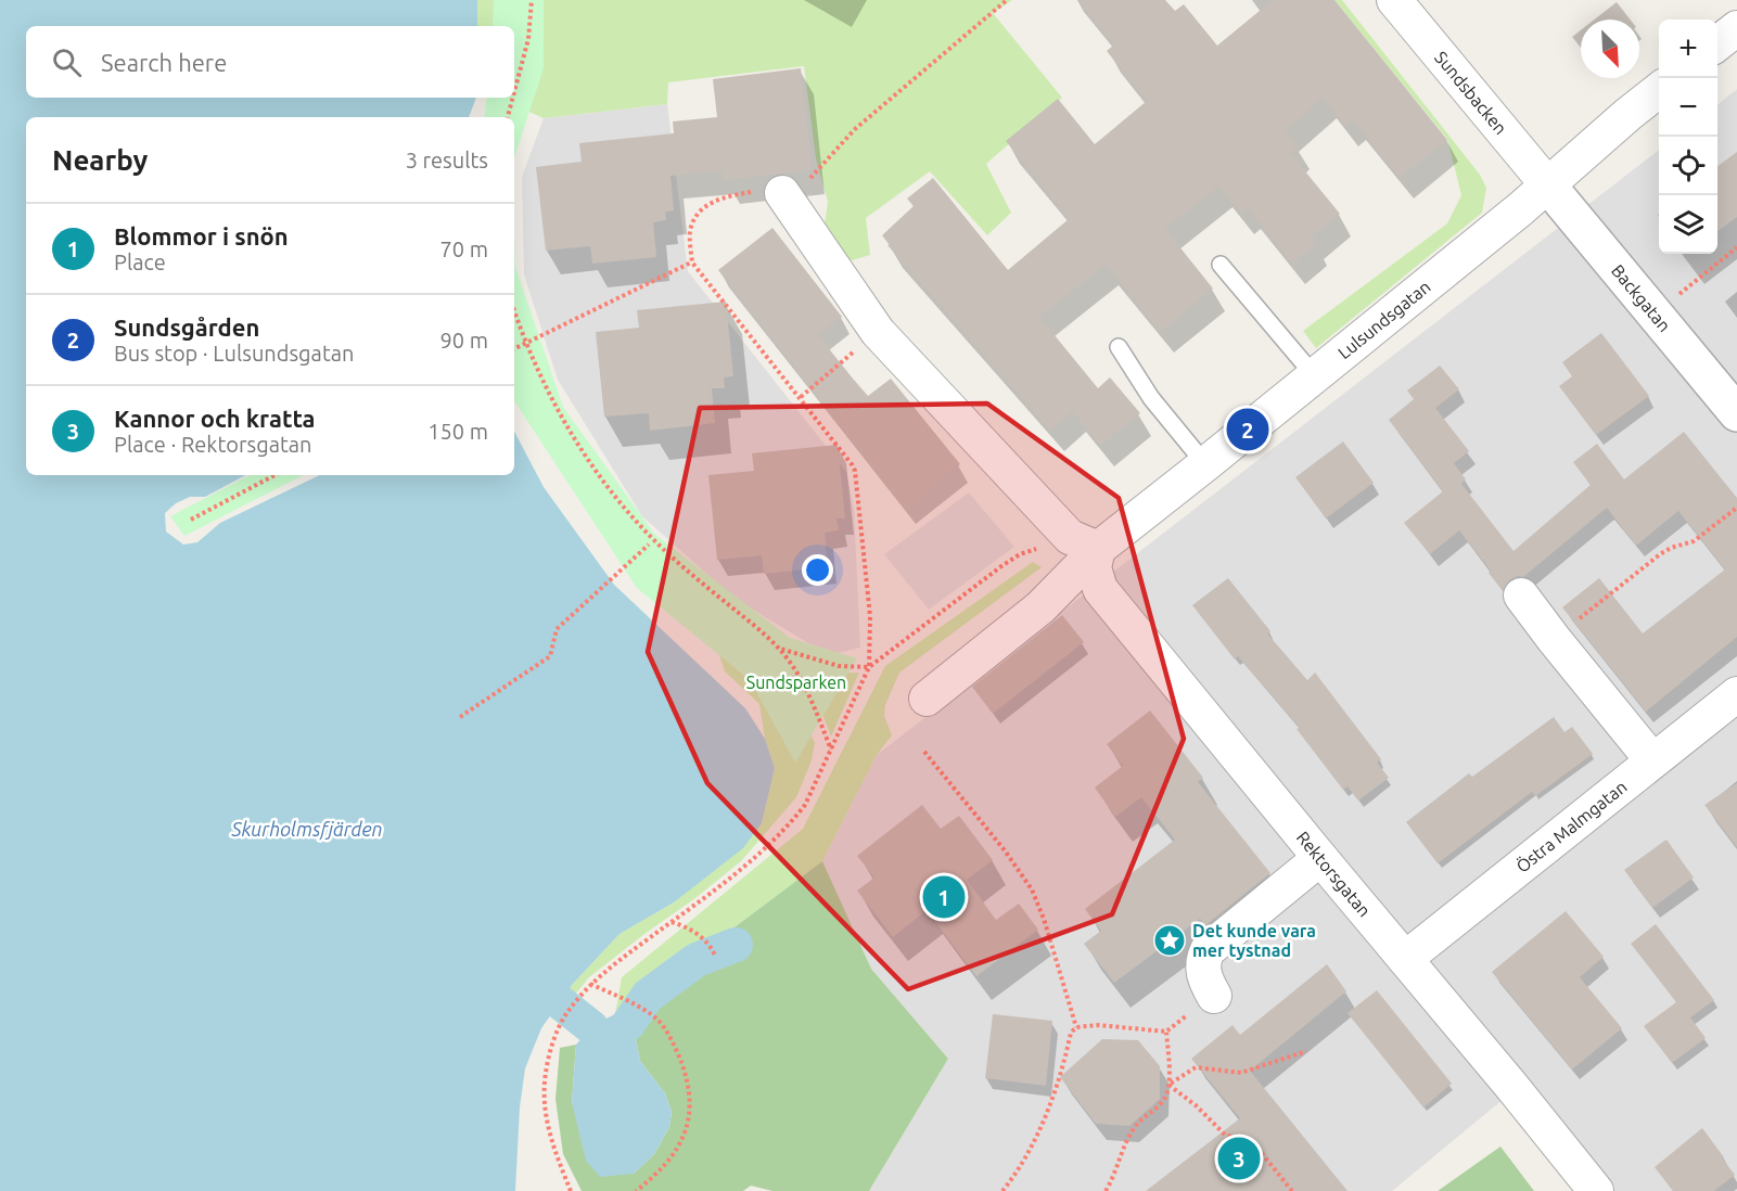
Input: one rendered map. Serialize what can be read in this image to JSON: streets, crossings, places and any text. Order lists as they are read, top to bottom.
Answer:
{
  "streets": {
    "street": [
      "Sundsbacken",
      "Backgatan",
      "Lulsundsgatan",
      "Östra Malmgatan",
      "Rektorsgatan"
    ]
  },
  "crossings": [
    ["Sundsbacken", "Backgatan"],
    ["Sundsbacken", "Lulsundsgatan"],
    ["Backgatan", "Lulsundsgatan"],
    ["Lulsundsgatan", "Rektorsgatan"],
    ["Östra Malmgatan", "Rektorsgatan"]
  ],
  "water": ["Skurholmsfjärden"],
  "parks": ["Sundsparken"],
  "places": {
    "place": ["Det kunde vara mer tystnad"]
  },
  "north": "bottom right",
  "page": {
    "map_buttons": ["+", "−"],
    "search": "Search here",
    "heading": ["Nearby", "3 results"],
    "list": [
      {
        "mark": "1",
        "name": "Blommor i snön",
        "note": "Place",
        "value": "70 m"
      },
      {
        "mark": "2",
        "name": "Sundsgården",
        "note": "Bus stop · Lulsundsgatan",
        "value": "90 m"
      },
      {
        "mark": "3",
        "name": "Kannor och kratta",
        "note": "Place · Rektorsgatan",
        "value": "150 m"
      }
    ],
    "pins": ["2", "1", "3"]
  }
}
